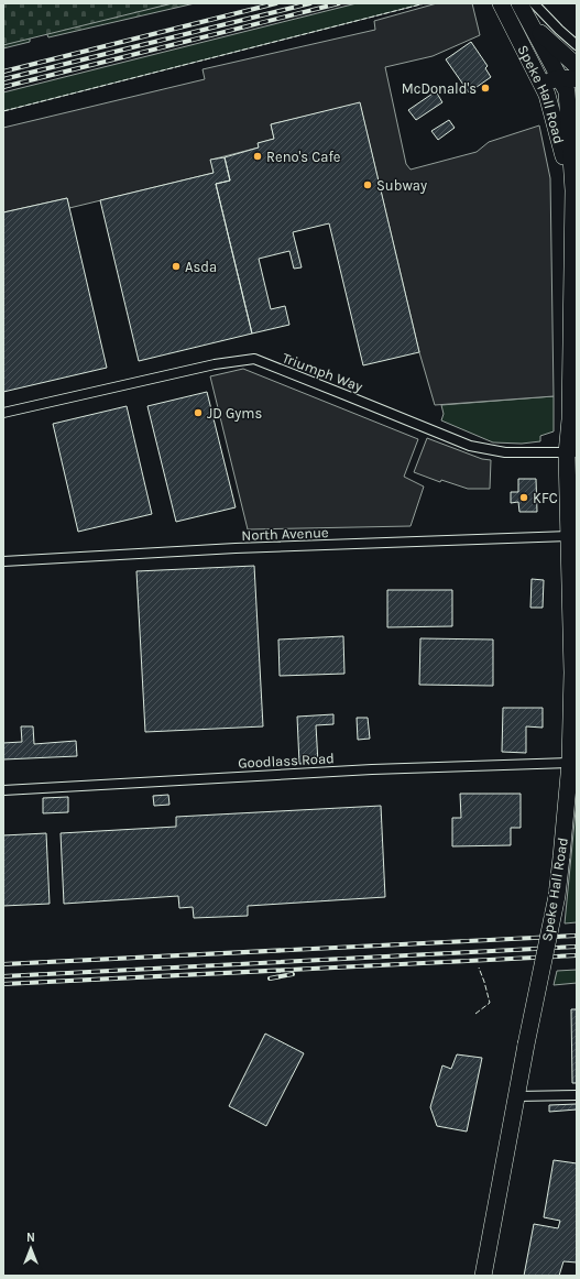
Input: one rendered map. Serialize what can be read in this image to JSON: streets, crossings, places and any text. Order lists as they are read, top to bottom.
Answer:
{
  "streets": {
    "highway": ["Speke Hall Road"],
    "street": ["Triumph Way", "North Avenue", "Goodlass Road"]
  },
  "crossings": [
    ["Speke Hall Road", "Triumph Way"],
    ["Speke Hall Road", "North Avenue"],
    ["Speke Hall Road", "Goodlass Road"]
  ],
  "places": [
    "McDonald's",
    "Reno's Cafe",
    "Subway",
    "Asda",
    "JD Gyms",
    "KFC"
  ],
  "north": "top"
}
